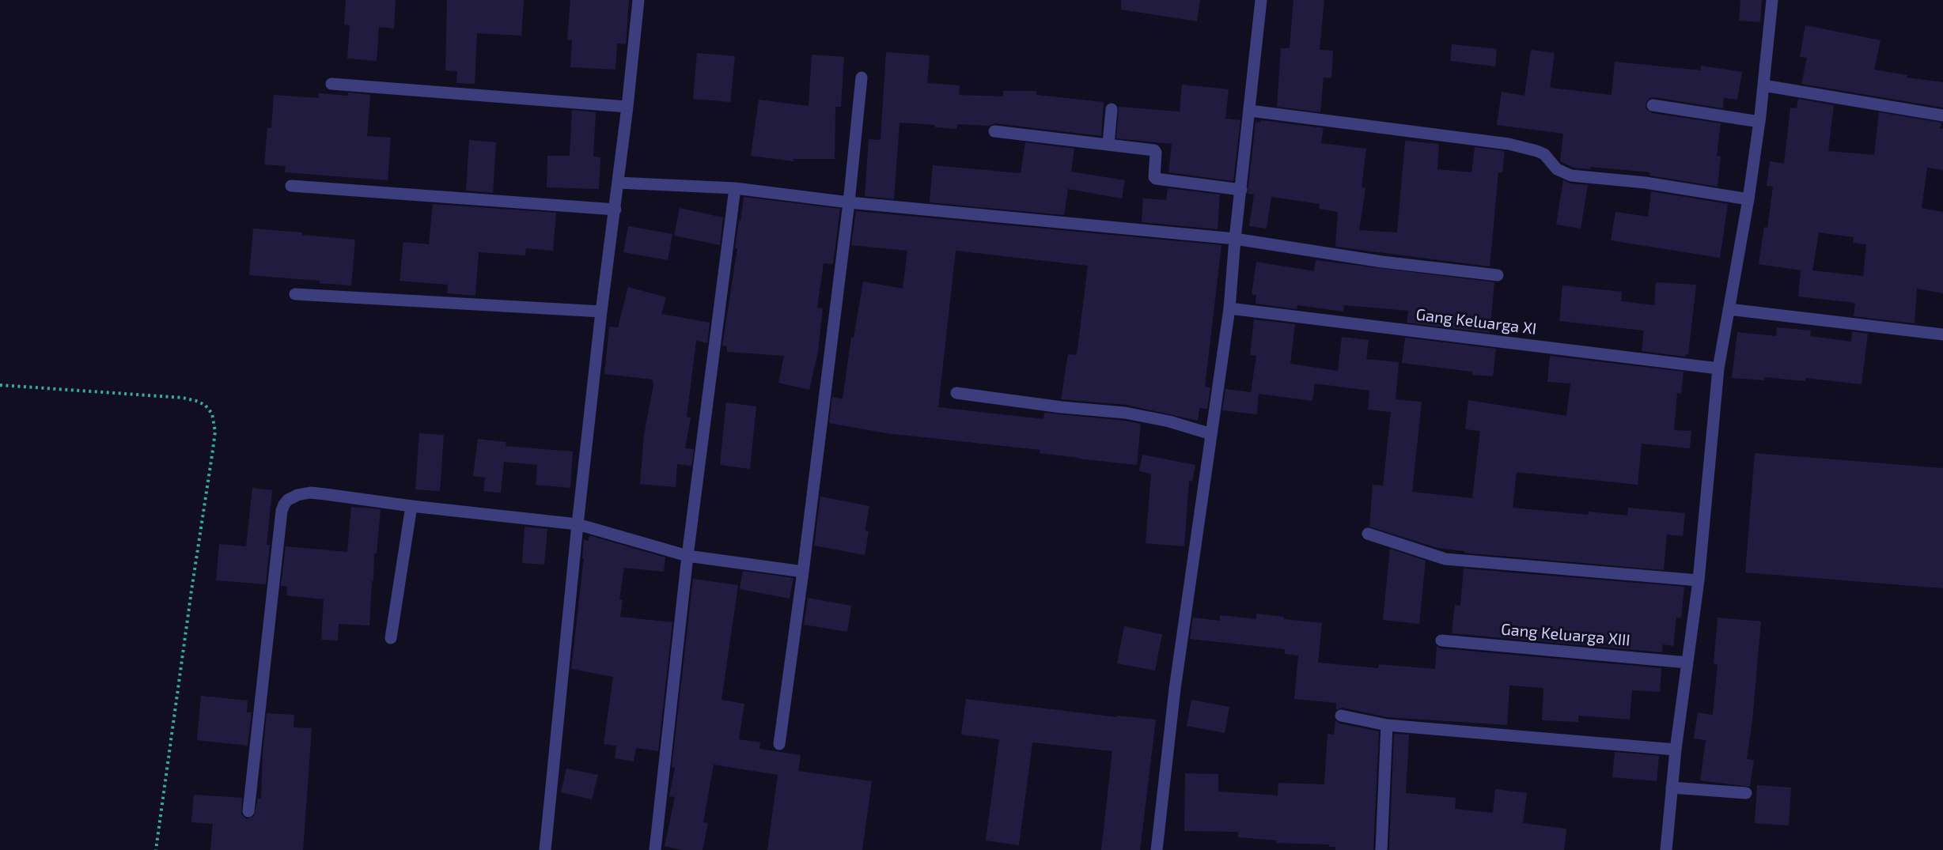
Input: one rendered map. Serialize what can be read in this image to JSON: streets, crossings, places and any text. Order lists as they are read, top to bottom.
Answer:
{
  "streets": {
    "street": ["Gang Keluarga XI", "Gang Keluarga XIII"]
  }
}
